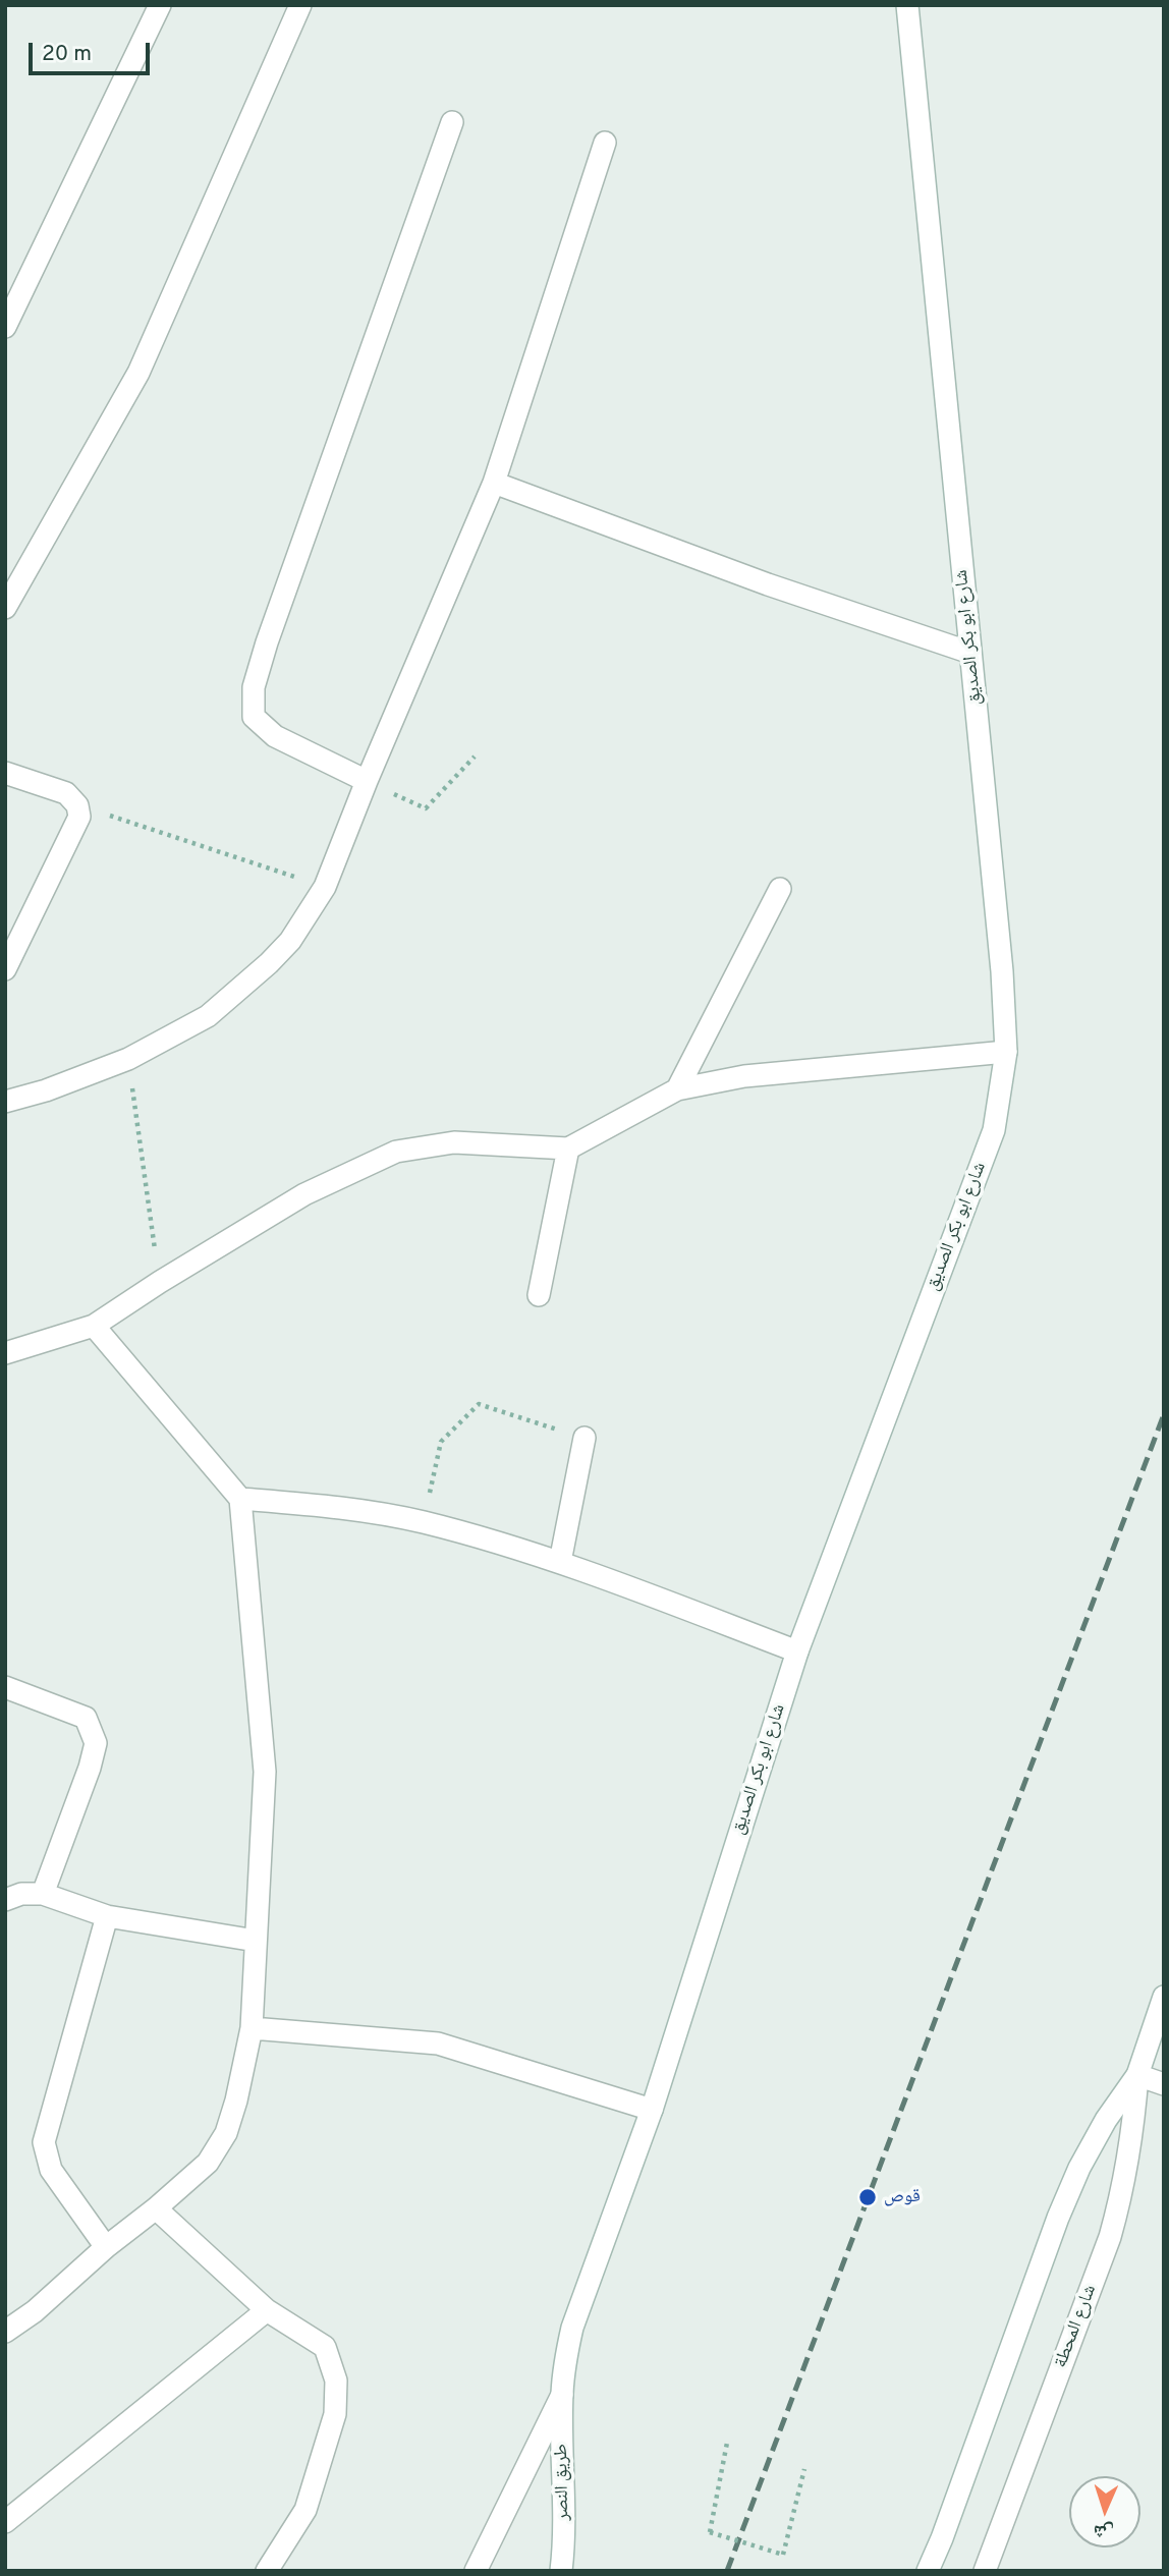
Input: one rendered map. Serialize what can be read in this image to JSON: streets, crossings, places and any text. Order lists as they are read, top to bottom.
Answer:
{
  "streets": {
    "street": ["شارع ابو بكر الصديق", "شارع المحطة", "طريق النصر"]
  },
  "crossings": [
    ["شارع ابو بكر الصديق", "طريق النصر"]
  ],
  "places": ["قوص"],
  "scale_bar": "20 m",
  "north": "bottom"
}
